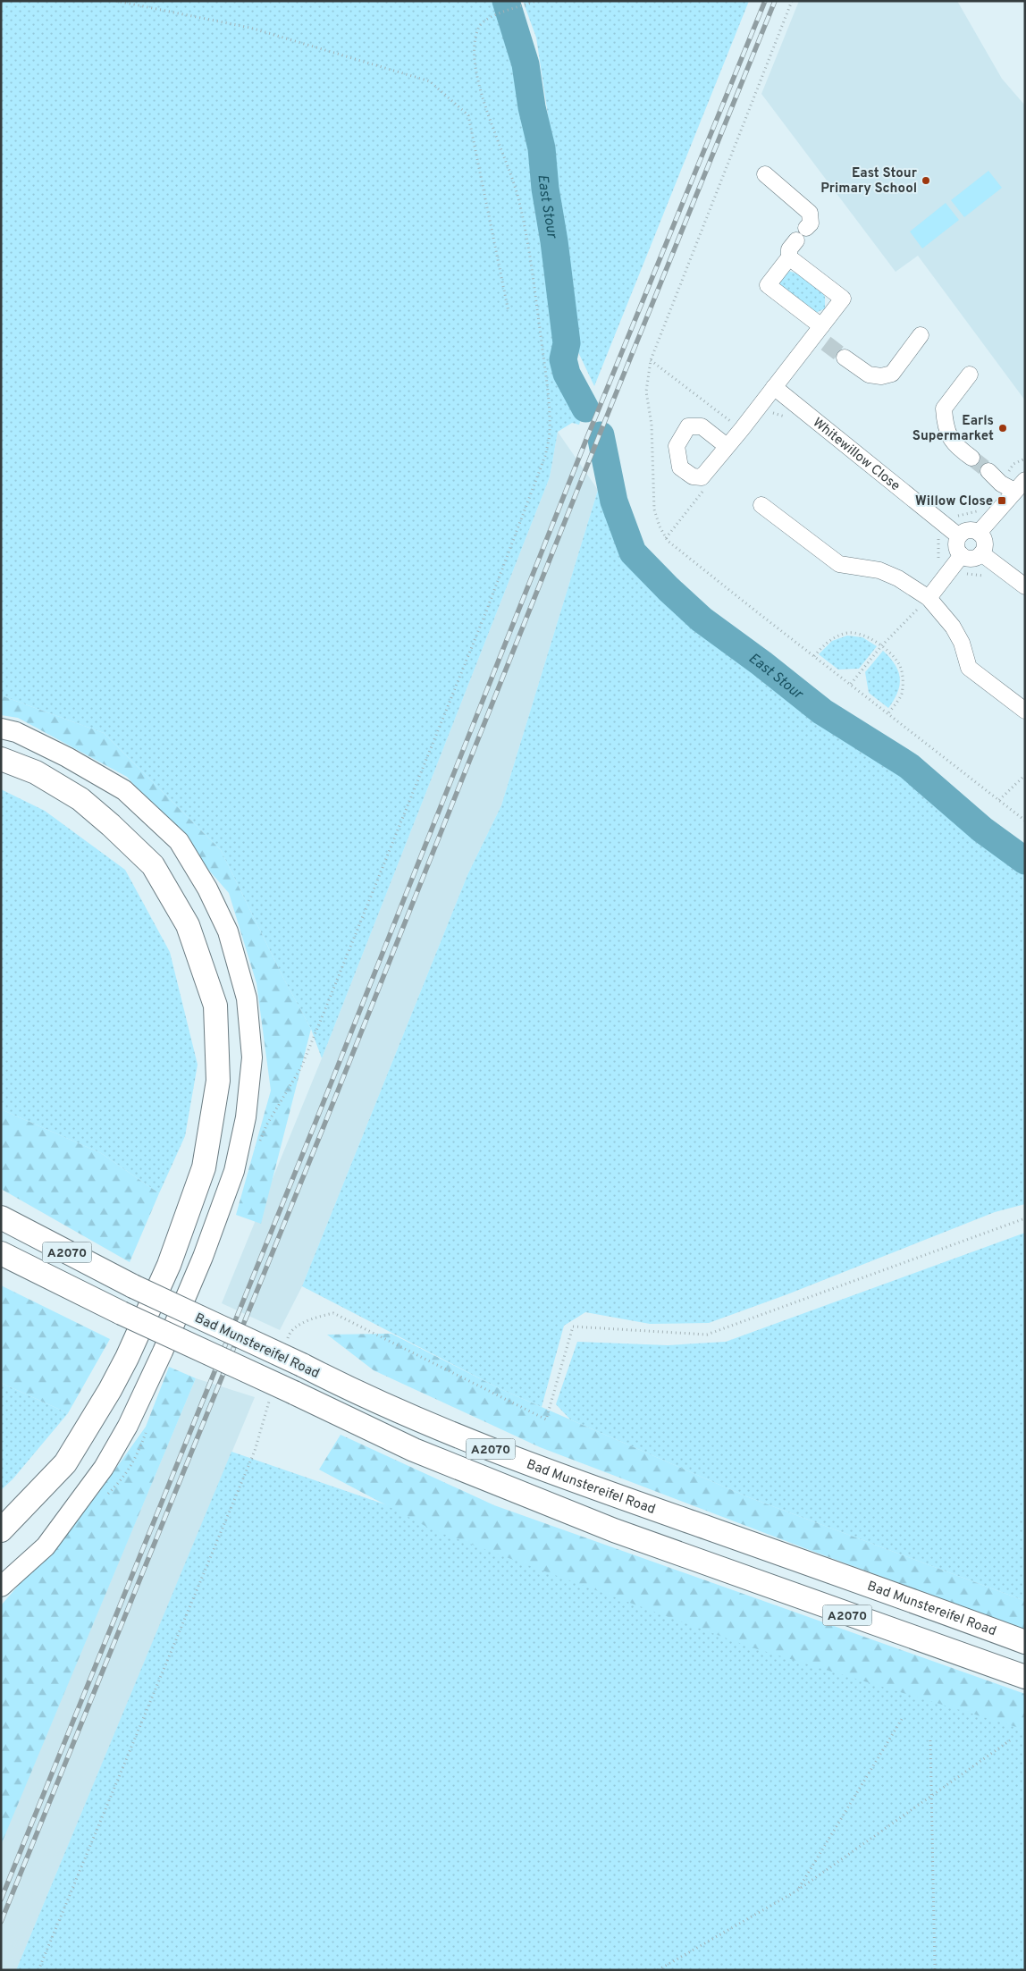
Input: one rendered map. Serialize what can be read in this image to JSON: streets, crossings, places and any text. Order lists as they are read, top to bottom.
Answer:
{
  "streets": {
    "highway": ["A2070", "Bad Munstereifel Road"],
    "street": ["Whitewillow Close"]
  },
  "water": ["East Stour"],
  "places": {
    "other": ["East Stour Primary School", "Earls Supermarket"],
    "transit": ["Willow Close"]
  }
}
